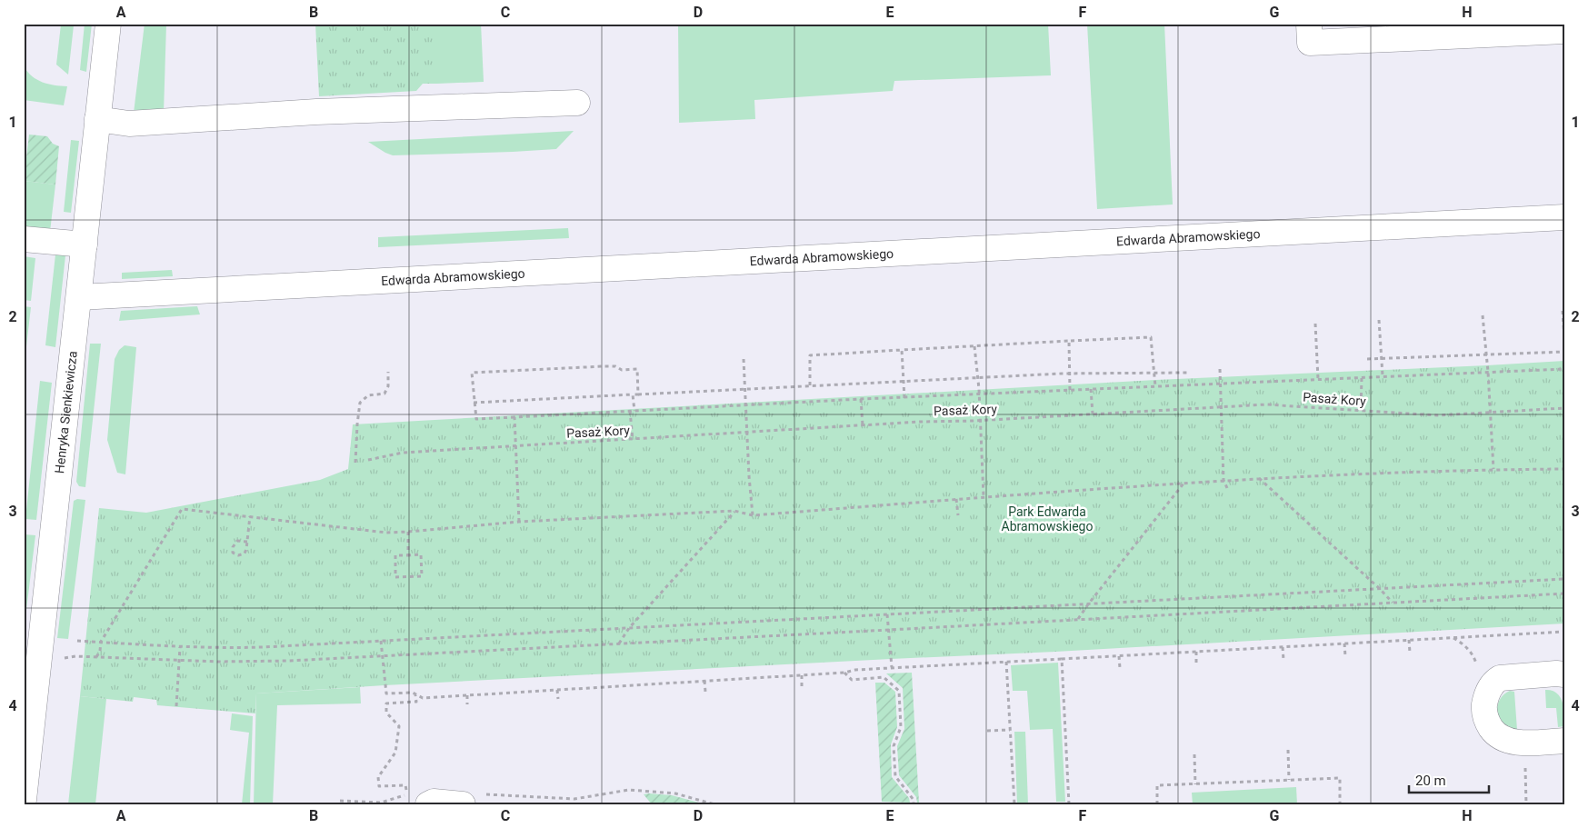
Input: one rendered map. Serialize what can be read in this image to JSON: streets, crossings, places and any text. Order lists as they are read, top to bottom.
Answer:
{
  "streets": {
    "street": ["Edwarda Abramowskiego", "Henryka Sienkiewicza"],
    "path": ["Pasaż Kory"]
  },
  "crossings": [
    ["Edwarda Abramowskiego", "Henryka Sienkiewicza"]
  ],
  "parks": ["Park Edwarda Abramowskiego"],
  "scale_bar": "20 m",
  "grid": {
    "columns": [
      "A",
      "B",
      "C",
      "D",
      "E",
      "F",
      "G",
      "H"
    ],
    "rows": [
      "1",
      "2",
      "3",
      "4"
    ]
  }
}
